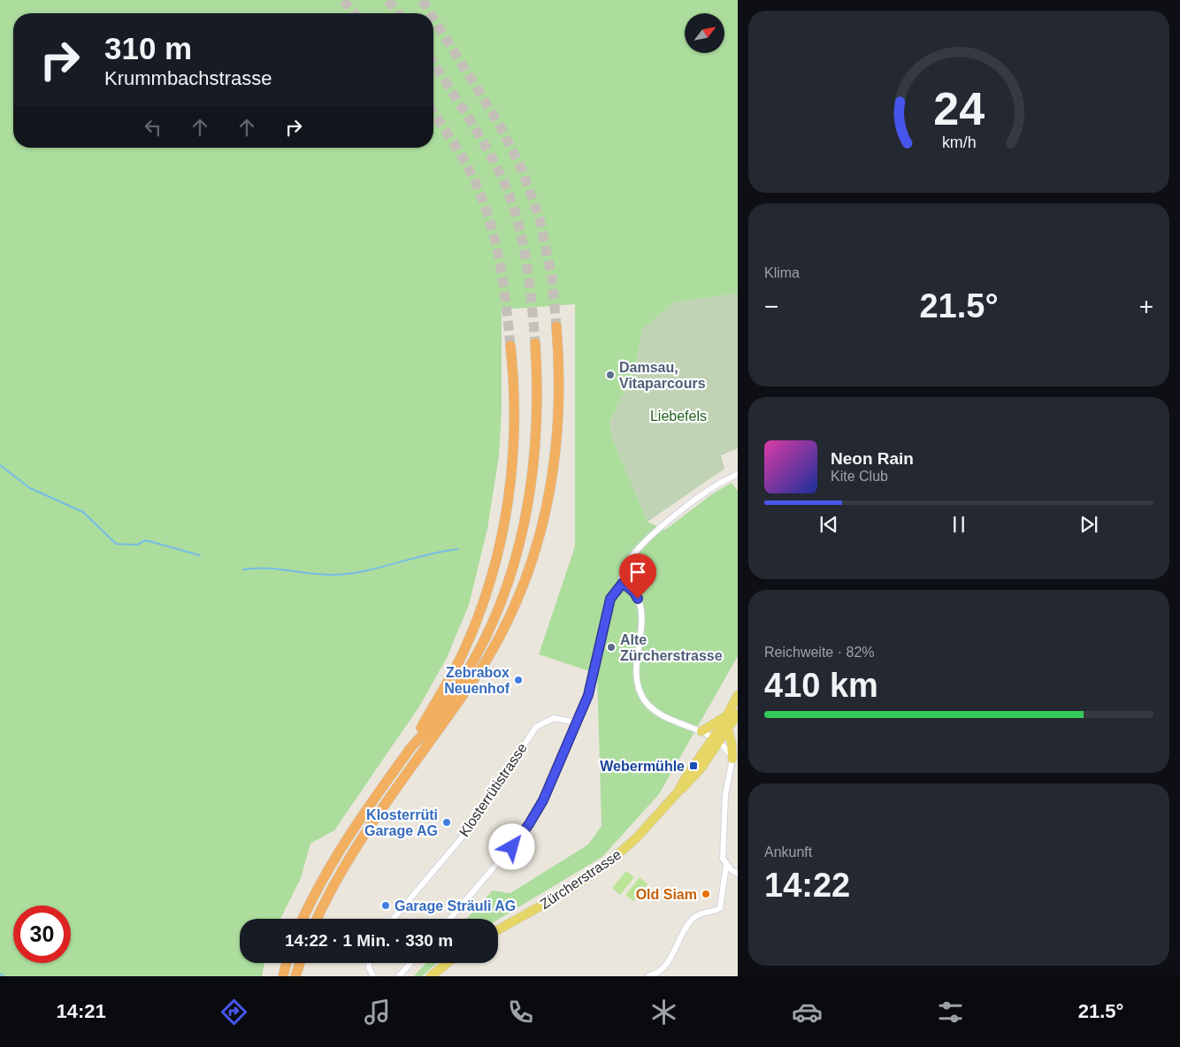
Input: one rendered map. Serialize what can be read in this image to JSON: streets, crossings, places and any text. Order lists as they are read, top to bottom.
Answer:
{
  "streets": {
    "main road": ["Zürcherstrasse"],
    "street": ["Klosterrütistrasse"]
  },
  "parks": ["Liebefels"],
  "places": {
    "other": [
      "Damsau, Vitaparcours",
      "Alte Zürcherstrasse",
      "Zebrabox Neuenhof",
      "Klosterrüti Garage AG",
      "Old Siam",
      "Garage Sträuli AG"
    ],
    "transit": ["Webermühle"]
  },
  "north": "top right",
  "page": {
    "turn": ["310 m", "Krummbachstrasse"],
    "tile": [
      "Klima",
      ["Reichweite · 82%", "410 km"],
      ["Ankunft", "14:22"]
    ],
    "heat": ["−", "21.5°", "+"],
    "song": ["Neon Rain", "Kite Club"],
    "limit": "30",
    "trip": "14:22 · 1 Min. · 330 m",
    "tabs": ["14:21", "21.5°"],
    "gauge": ["24", "km/h"]
  }
}
